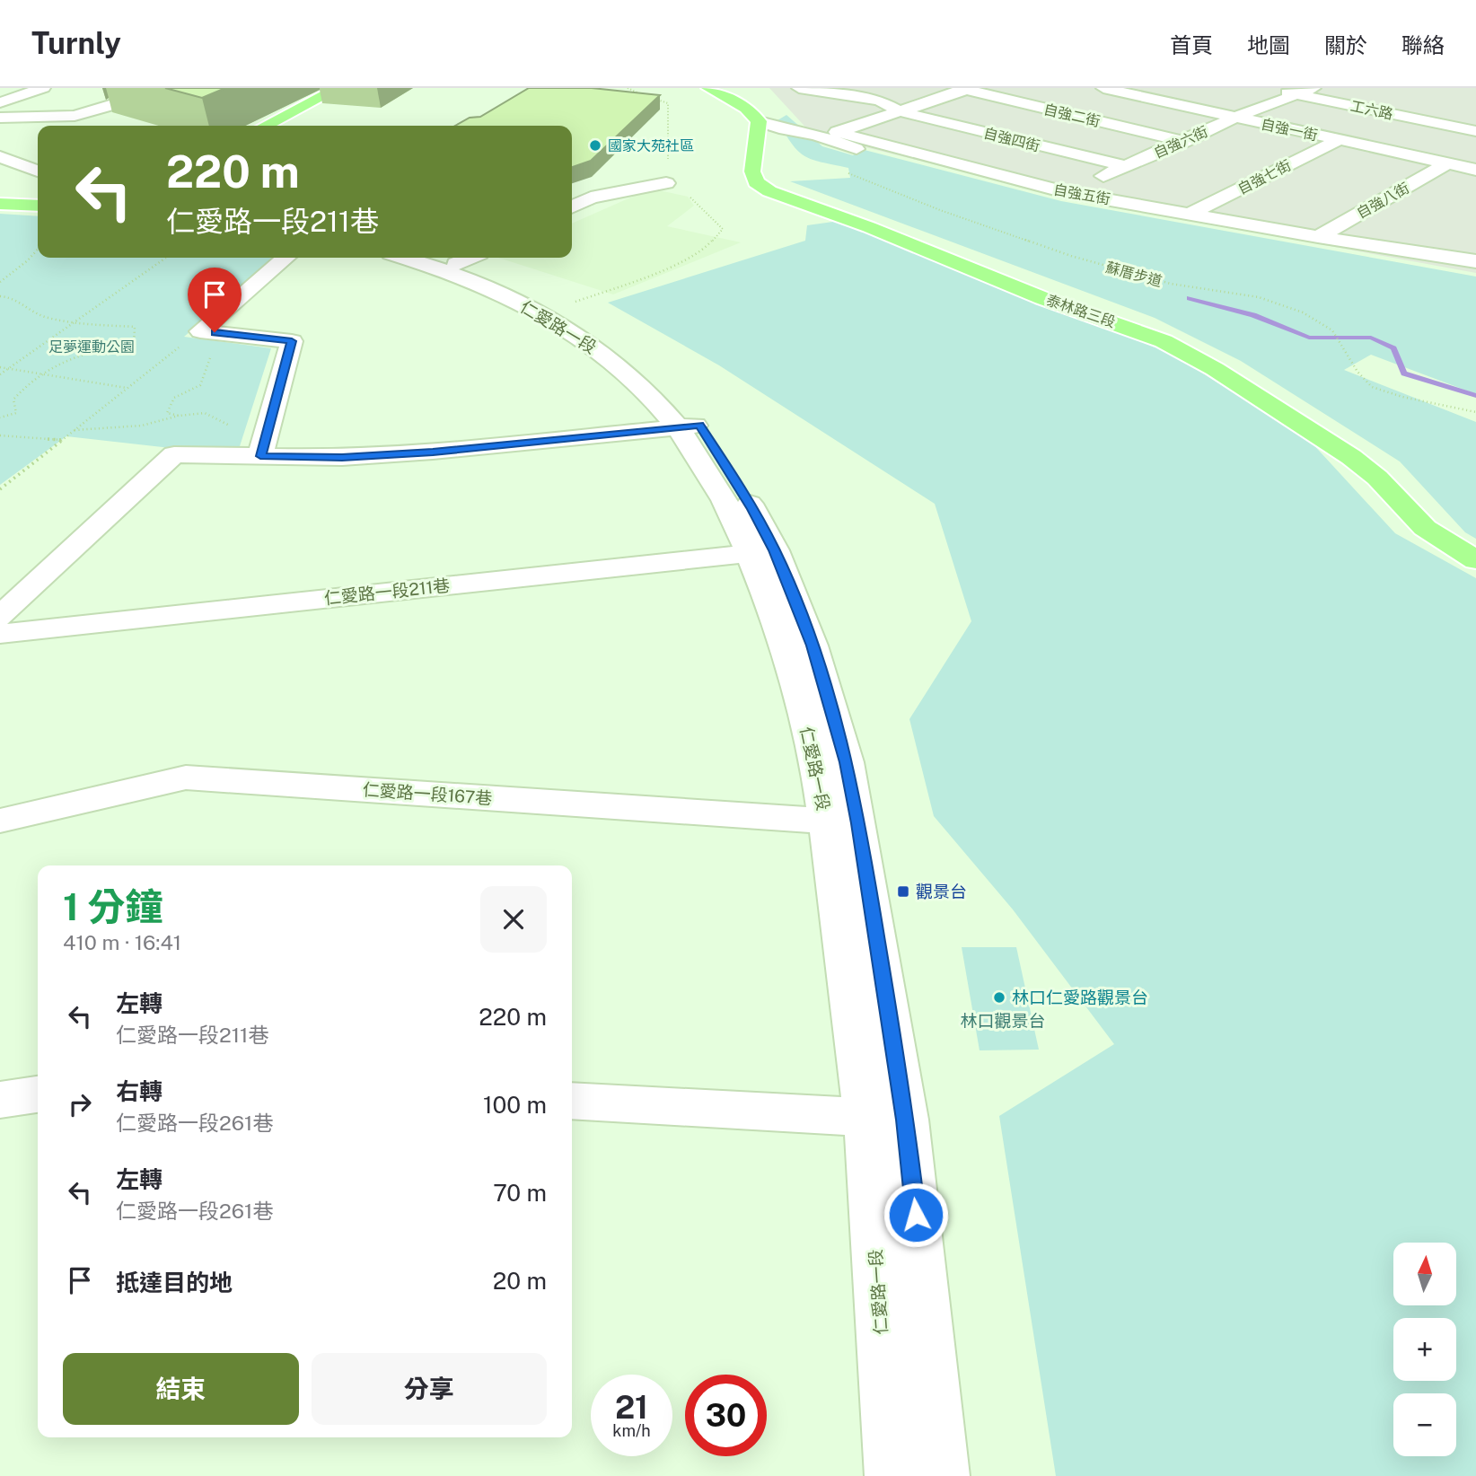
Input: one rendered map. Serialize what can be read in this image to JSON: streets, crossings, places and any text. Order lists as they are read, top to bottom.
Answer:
{
  "streets": {
    "main road": ["泰林路三段"],
    "street": [
      "工六路",
      "自強二街",
      "自強一街",
      "自強四街",
      "自強六街",
      "自強七街",
      "自強五街",
      "自強八街",
      "仁愛路一段",
      "仁愛路一段211巷",
      "仁愛路一段167巷"
    ],
    "path": ["蘇厝步道"]
  },
  "crossings": [
    ["工六路", "自強六街"],
    ["自強二街", "自強六街"],
    ["自強二街", "自強五街"],
    ["自強一街", "自強六街"],
    ["自強一街", "自強七街"],
    ["自強一街", "自強八街"],
    ["自強四街", "自強六街"],
    ["自強四街", "自強五街"],
    ["自強六街", "自強五街"],
    ["自強七街", "自強五街"],
    ["自強五街", "自強八街"],
    ["仁愛路一段", "仁愛路一段211巷"],
    ["仁愛路一段", "仁愛路一段167巷"]
  ],
  "parks": ["足夢運動公園", "林口觀景台"],
  "places": {
    "other": ["國家大苑社區", "林口仁愛路觀景台"],
    "transit": ["觀景台"]
  },
  "north": "top",
  "page": {
    "header": "Turnly",
    "nav": [
      "首頁",
      "地圖",
      "關於",
      "聯絡"
    ],
    "turn": ["220 m", "仁愛路一段211巷"],
    "heading": ["1 分鐘", "410 m · 16:41"],
    "list": [
      {
        "name": "左轉",
        "note": "仁愛路一段211巷",
        "value": "220 m"
      },
      {
        "name": "右轉",
        "note": "仁愛路一段261巷",
        "value": "100 m"
      },
      {
        "name": "左轉",
        "note": "仁愛路一段261巷",
        "value": "70 m"
      },
      {
        "name": "抵達目的地",
        "value": "20 m"
      }
    ],
    "map_buttons": ["+", "−"],
    "buttons": ["結束", "分享"],
    "speed": "21 km/h",
    "limit": "30"
  }
}
